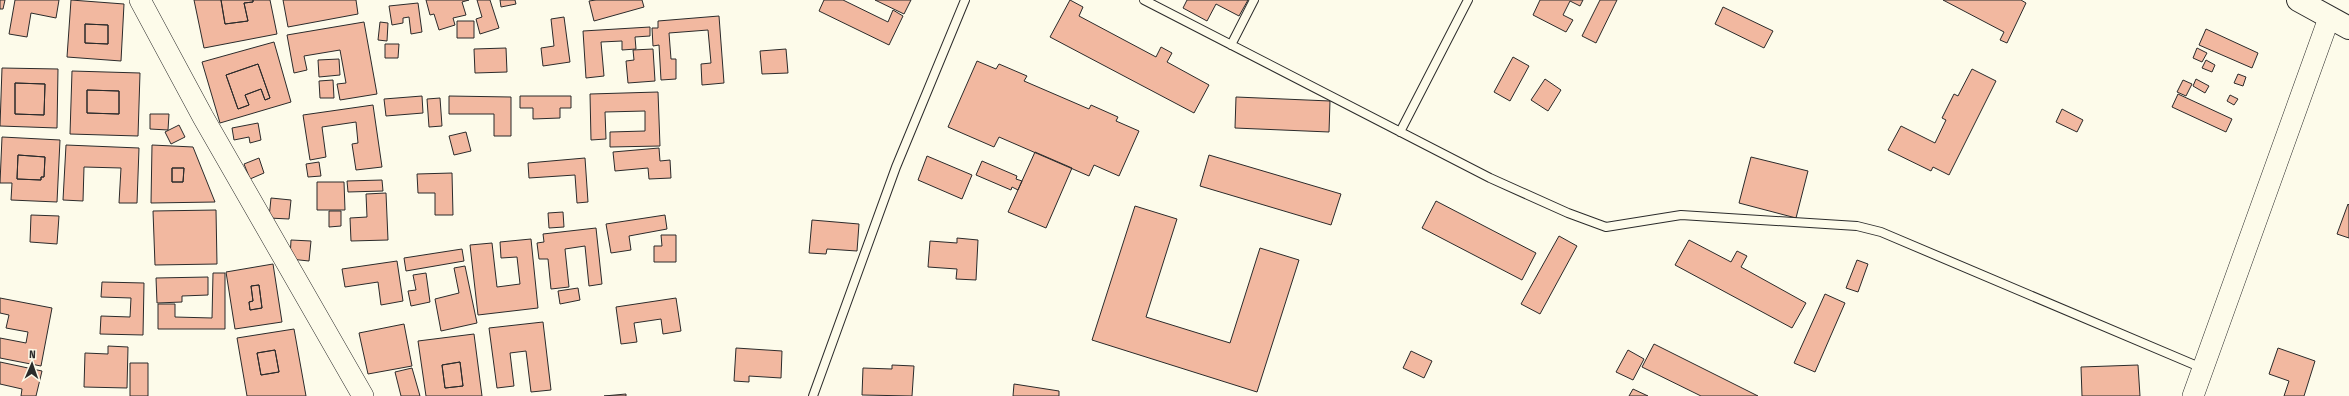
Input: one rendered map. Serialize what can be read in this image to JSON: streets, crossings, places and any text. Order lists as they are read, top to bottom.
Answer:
{
  "north": "top"
}
